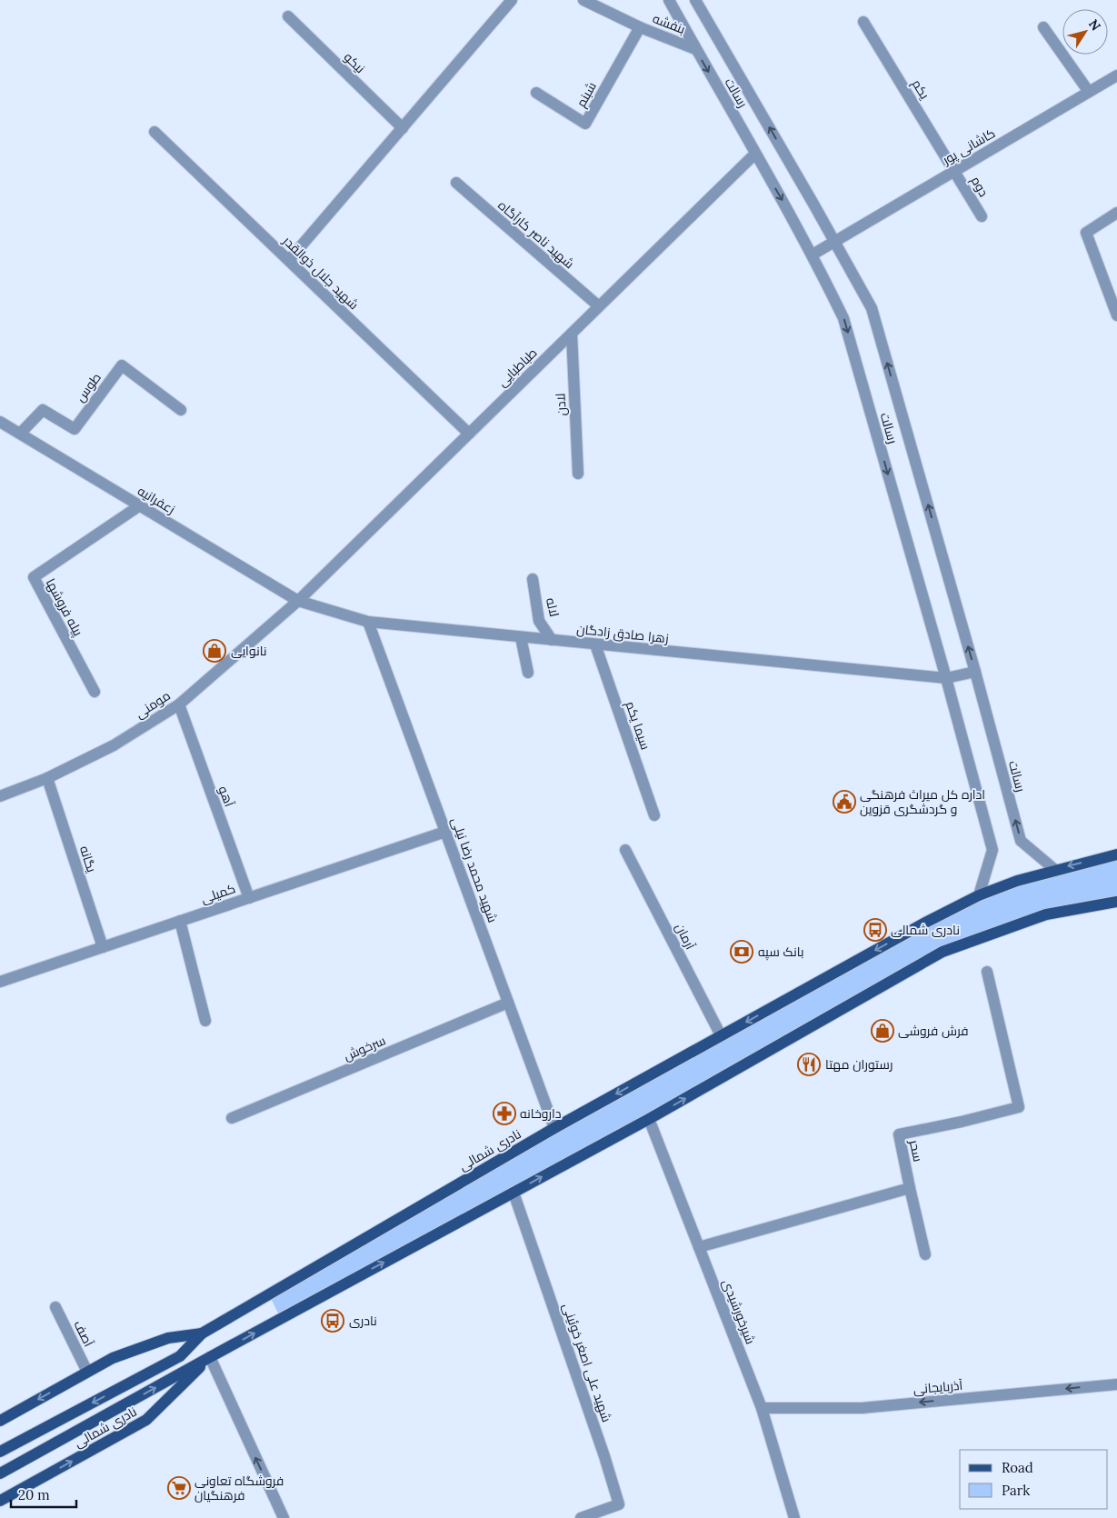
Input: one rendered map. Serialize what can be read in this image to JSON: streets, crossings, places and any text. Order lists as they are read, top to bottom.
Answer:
{
  "streets": {
    "main road": ["نادری شمالی"],
    "street": [
      "بنفشه",
      "نیکو",
      "یکم",
      "رسالت",
      "شبنم",
      "کاشانی پور",
      "دوم",
      "شهید ناصر کارآگاه",
      "شهید جلال ذوالقدر",
      "طباطبایی",
      "طوس",
      "لادن",
      "زعفرانیه",
      "پیله فروشها",
      "لاله",
      "زهرا صادق زادگان",
      "مومنی",
      "سیما یکم",
      "آهو",
      "یگانه",
      "شهید محمد رضا نیلی",
      "کمیلی",
      "آرمان",
      "سرخوش",
      "سحر",
      "شیرخورشیدی",
      "آصف",
      "شهید علی اصغر خوئینی",
      "آذربایجانی"
    ]
  },
  "crossings": [
    ["بنفشه", "رسالت"],
    ["بنفشه", "شبنم"],
    ["یکم", "کاشانی پور"],
    ["یکم", "دوم"],
    ["رسالت", "کاشانی پور"],
    ["رسالت", "طباطبایی"],
    ["رسالت", "زهرا صادق زادگان"],
    ["رسالت", "نادری شمالی"],
    ["کاشانی پور", "دوم"],
    ["شهید ناصر کارآگاه", "طباطبایی"],
    ["شهید جلال ذوالقدر", "طباطبایی"],
    ["طباطبایی", "لادن"],
    ["طباطبایی", "زعفرانیه"],
    ["طباطبایی", "زهرا صادق زادگان"],
    ["طباطبایی", "مومنی"],
    ["طوس", "زعفرانیه"],
    ["زعفرانیه", "پیله فروشها"],
    ["زعفرانیه", "زهرا صادق زادگان"],
    ["زعفرانیه", "مومنی"],
    ["لاله", "زهرا صادق زادگان"],
    ["زهرا صادق زادگان", "مومنی"],
    ["زهرا صادق زادگان", "سیما یکم"],
    ["زهرا صادق زادگان", "شهید محمد رضا نیلی"],
    ["مومنی", "آهو"],
    ["مومنی", "یگانه"],
    ["آهو", "کمیلی"],
    ["یگانه", "کمیلی"],
    ["شهید محمد رضا نیلی", "کمیلی"],
    ["شهید محمد رضا نیلی", "سرخوش"],
    ["شهید محمد رضا نیلی", "نادری شمالی"],
    ["آرمان", "نادری شمالی"],
    ["نادری شمالی", "شیرخورشیدی"],
    ["نادری شمالی", "آصف"],
    ["نادری شمالی", "شهید علی اصغر خوئینی"],
    ["شیرخورشیدی", "آذربایجانی"]
  ],
  "one_way": ["آذربایجانی"],
  "places": {
    "shop": ["نانوایی", "فرش فروشی"],
    "public building": ["اداره کل میراث فرهنگی و گردشگری قزوین"],
    "bus stop": ["نادری شمالی", "نادری"],
    "bank": ["بانک سپه"],
    "restaurant": ["رستوران مهتا"],
    "pharmacy": ["داروخانه"],
    "supermarket": ["فروشگاه تعاونی فرهنگیان"]
  },
  "legend": ["Road", "Park"],
  "scale_bar": "20 m",
  "north": "top right"
}
